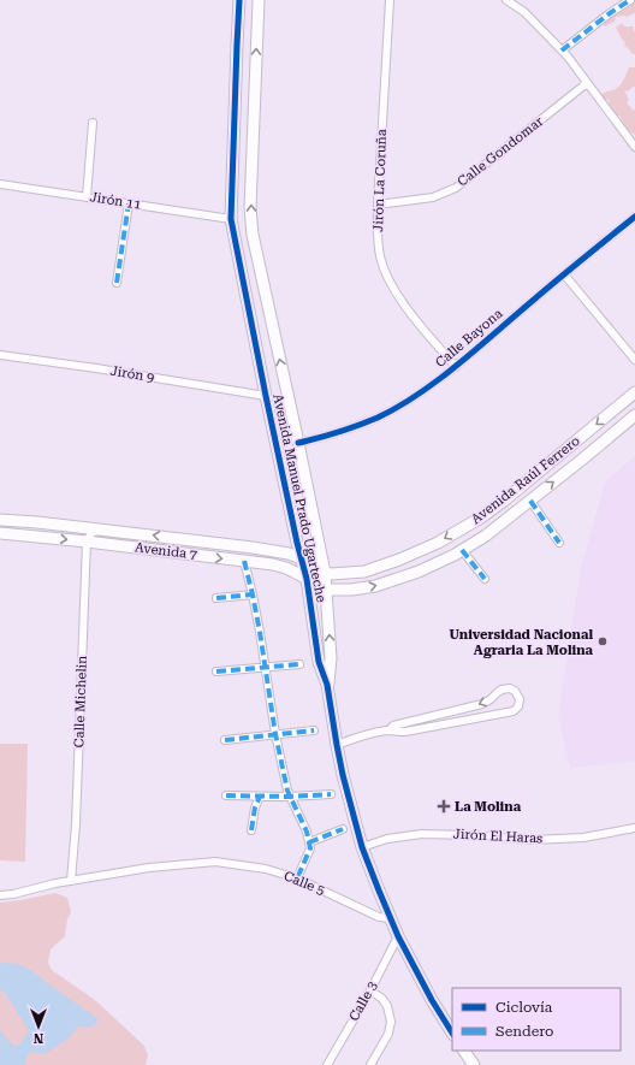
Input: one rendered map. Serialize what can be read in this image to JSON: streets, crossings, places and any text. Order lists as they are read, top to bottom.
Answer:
{
  "streets": {
    "street": [
      "Calle Gondomar",
      "Jirón La Coruña",
      "Jirón 11",
      "Calle Bayona",
      "Jirón 9",
      "Avenida Raúl Ferrero",
      "Avenida Manuel Prado Ugarteche",
      "Avenida 7",
      "Calle Michelin",
      "Jirón El Haras",
      "Calle 5",
      "Calle 3"
    ]
  },
  "crossings": [
    ["Calle Gondomar", "Jirón La Coruña"],
    ["Jirón La Coruña", "Calle Bayona"],
    ["Jirón 11", "Avenida Manuel Prado Ugarteche"],
    ["Calle Bayona", "Avenida Manuel Prado Ugarteche"],
    ["Jirón 9", "Avenida Manuel Prado Ugarteche"],
    ["Avenida Raúl Ferrero", "Avenida Manuel Prado Ugarteche"],
    ["Avenida Raúl Ferrero", "Avenida 7"],
    ["Avenida Manuel Prado Ugarteche", "Avenida 7"],
    ["Avenida Manuel Prado Ugarteche", "Jirón El Haras"],
    ["Avenida Manuel Prado Ugarteche", "Calle 5"],
    ["Avenida Manuel Prado Ugarteche", "Calle 3"],
    ["Avenida 7", "Calle Michelin"],
    ["Calle Michelin", "Calle 5"]
  ],
  "places": {
    "other": ["Universidad Nacional Agraria La Molina"],
    "health": ["La Molina"]
  },
  "legend": ["Ciclovía", "Sendero"],
  "north": "bottom"
}
